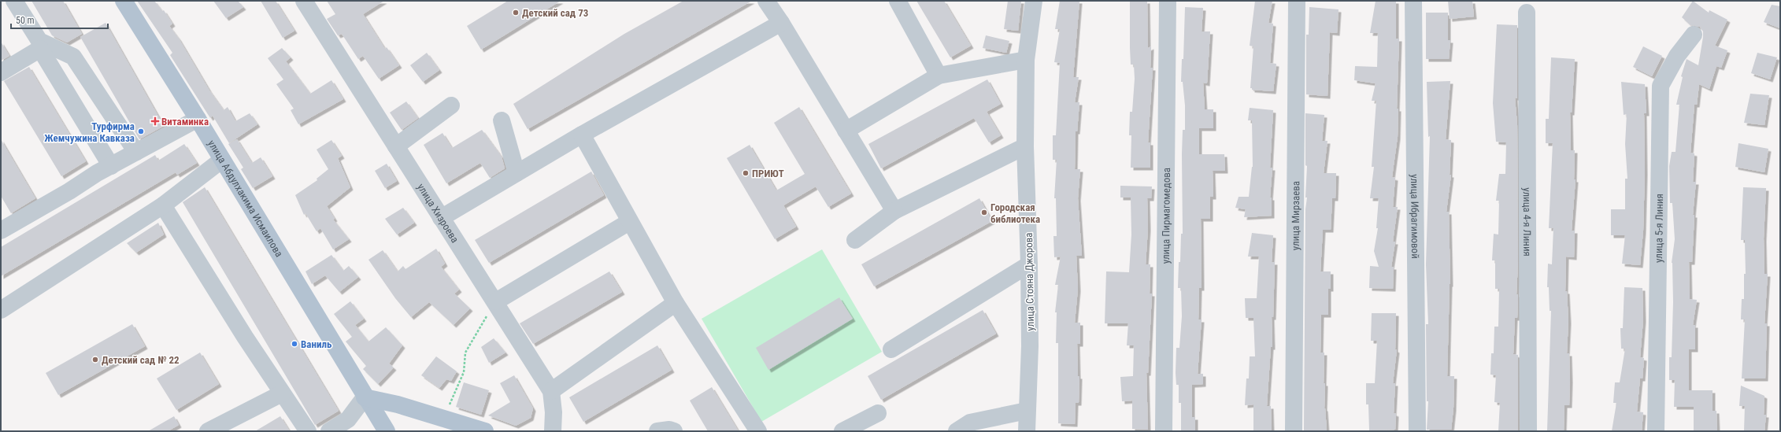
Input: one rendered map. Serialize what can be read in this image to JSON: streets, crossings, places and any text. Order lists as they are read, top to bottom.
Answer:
{
  "streets": {
    "main road": ["улица Абдулхакима Исмаилова"],
    "street": [
      "улица Хизроева",
      "улица Пирмагомедова",
      "улица Мирзаева",
      "улица Ибрагимовой",
      "улица 4-я Линия",
      "улица 5-я Линия",
      "улица Стояна Джорова"
    ]
  },
  "places": {
    "other": [
      "Детский сад 73",
      "Турфирма Жемчужина Кавказа",
      "ПРИЮТ",
      "Городская библиотека",
      "Ваниль",
      "Детский сад № 22"
    ],
    "health": ["Витаминка"]
  },
  "scale_bar": "50 m"
}
